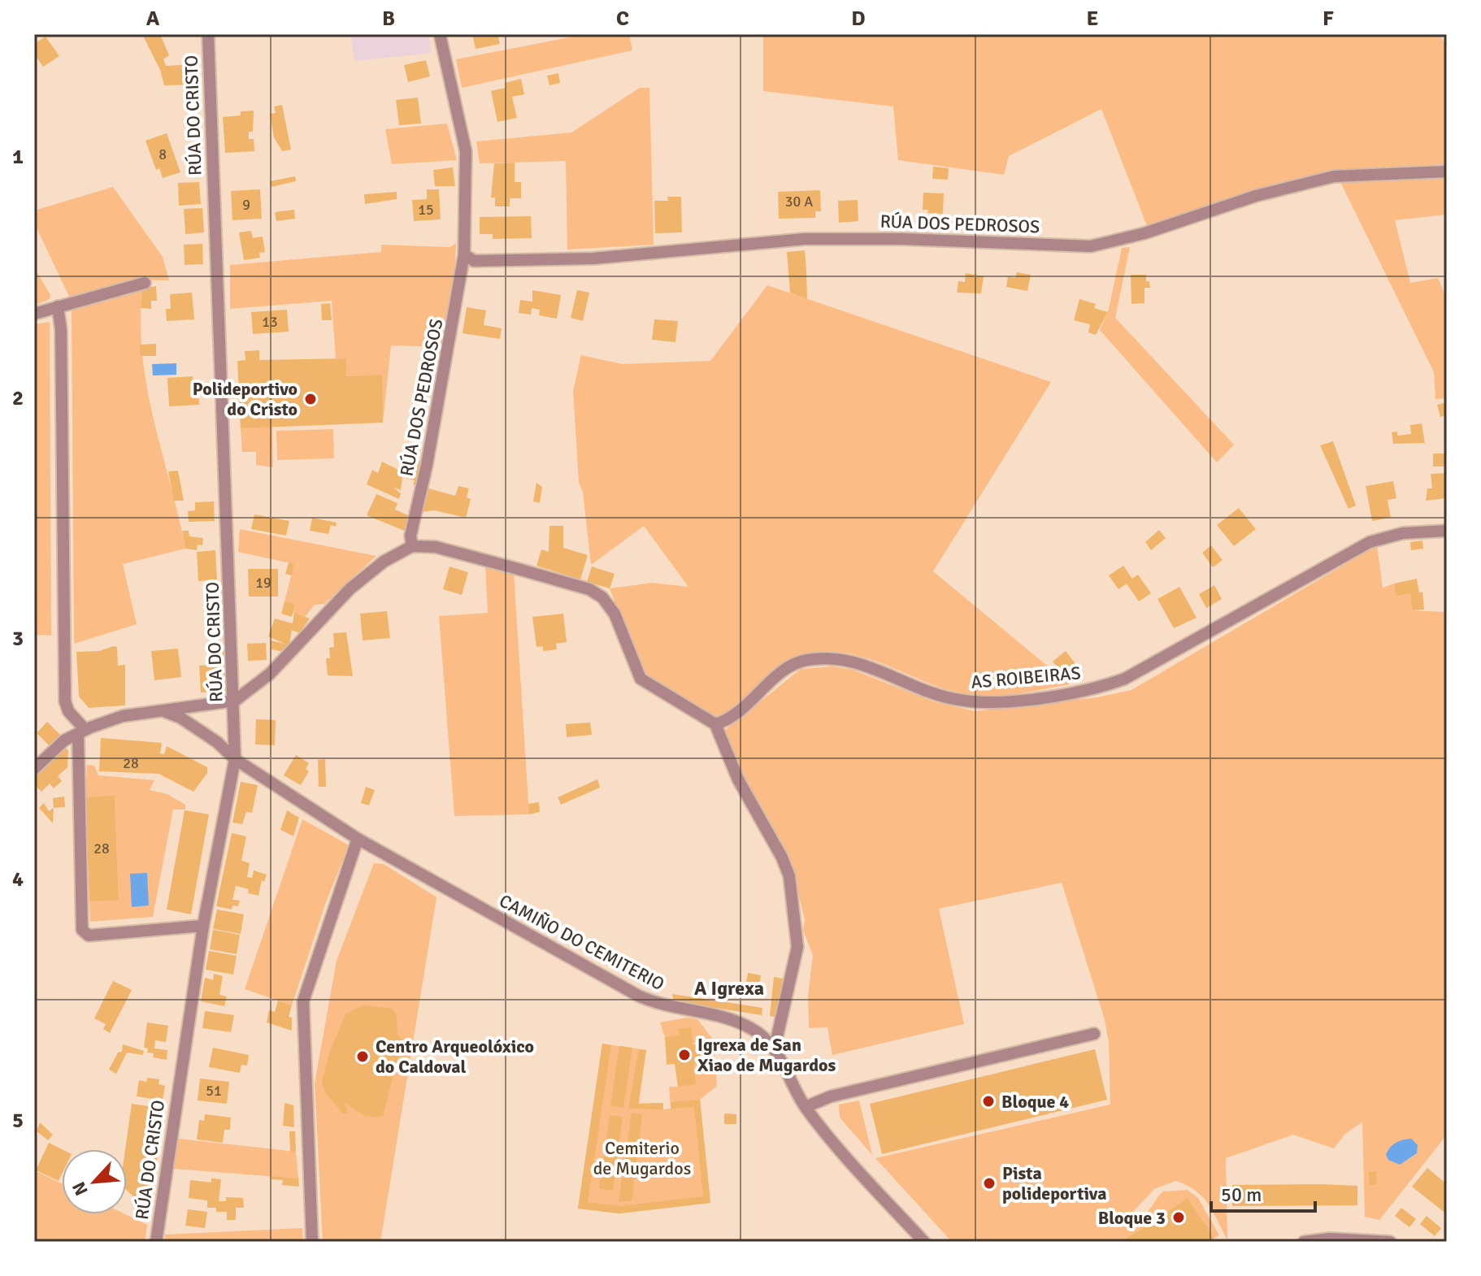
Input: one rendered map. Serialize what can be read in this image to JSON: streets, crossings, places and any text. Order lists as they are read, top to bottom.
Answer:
{
  "streets": {
    "street": [
      "RÚA DO CRISTO",
      "RÚA DOS PEDROSOS",
      "AS ROIBEIRAS",
      "CAMIÑO DO CEMITERIO"
    ]
  },
  "crossings": [
    ["RÚA DO CRISTO", "CAMIÑO DO CEMITERIO"]
  ],
  "districts": ["A Igrexa"],
  "parks": ["Cemiterio de Mugardos"],
  "places": [
    "Polideportivo do Cristo",
    "Igrexa de San Xiao de Mugardos",
    "Centro Arqueolóxico do Caldoval",
    "Bloque 4",
    "Pista polideportiva",
    "Bloque 3"
  ],
  "house_numbers": [
    "8",
    "30 A",
    "9",
    "15",
    "13",
    "19",
    "28",
    "28",
    "51"
  ],
  "scale_bar": "50 m",
  "north": "bottom left",
  "grid": {
    "columns": [
      "A",
      "B",
      "C",
      "D",
      "E",
      "F"
    ],
    "rows": [
      "1",
      "2",
      "3",
      "4",
      "5"
    ]
  }
}
